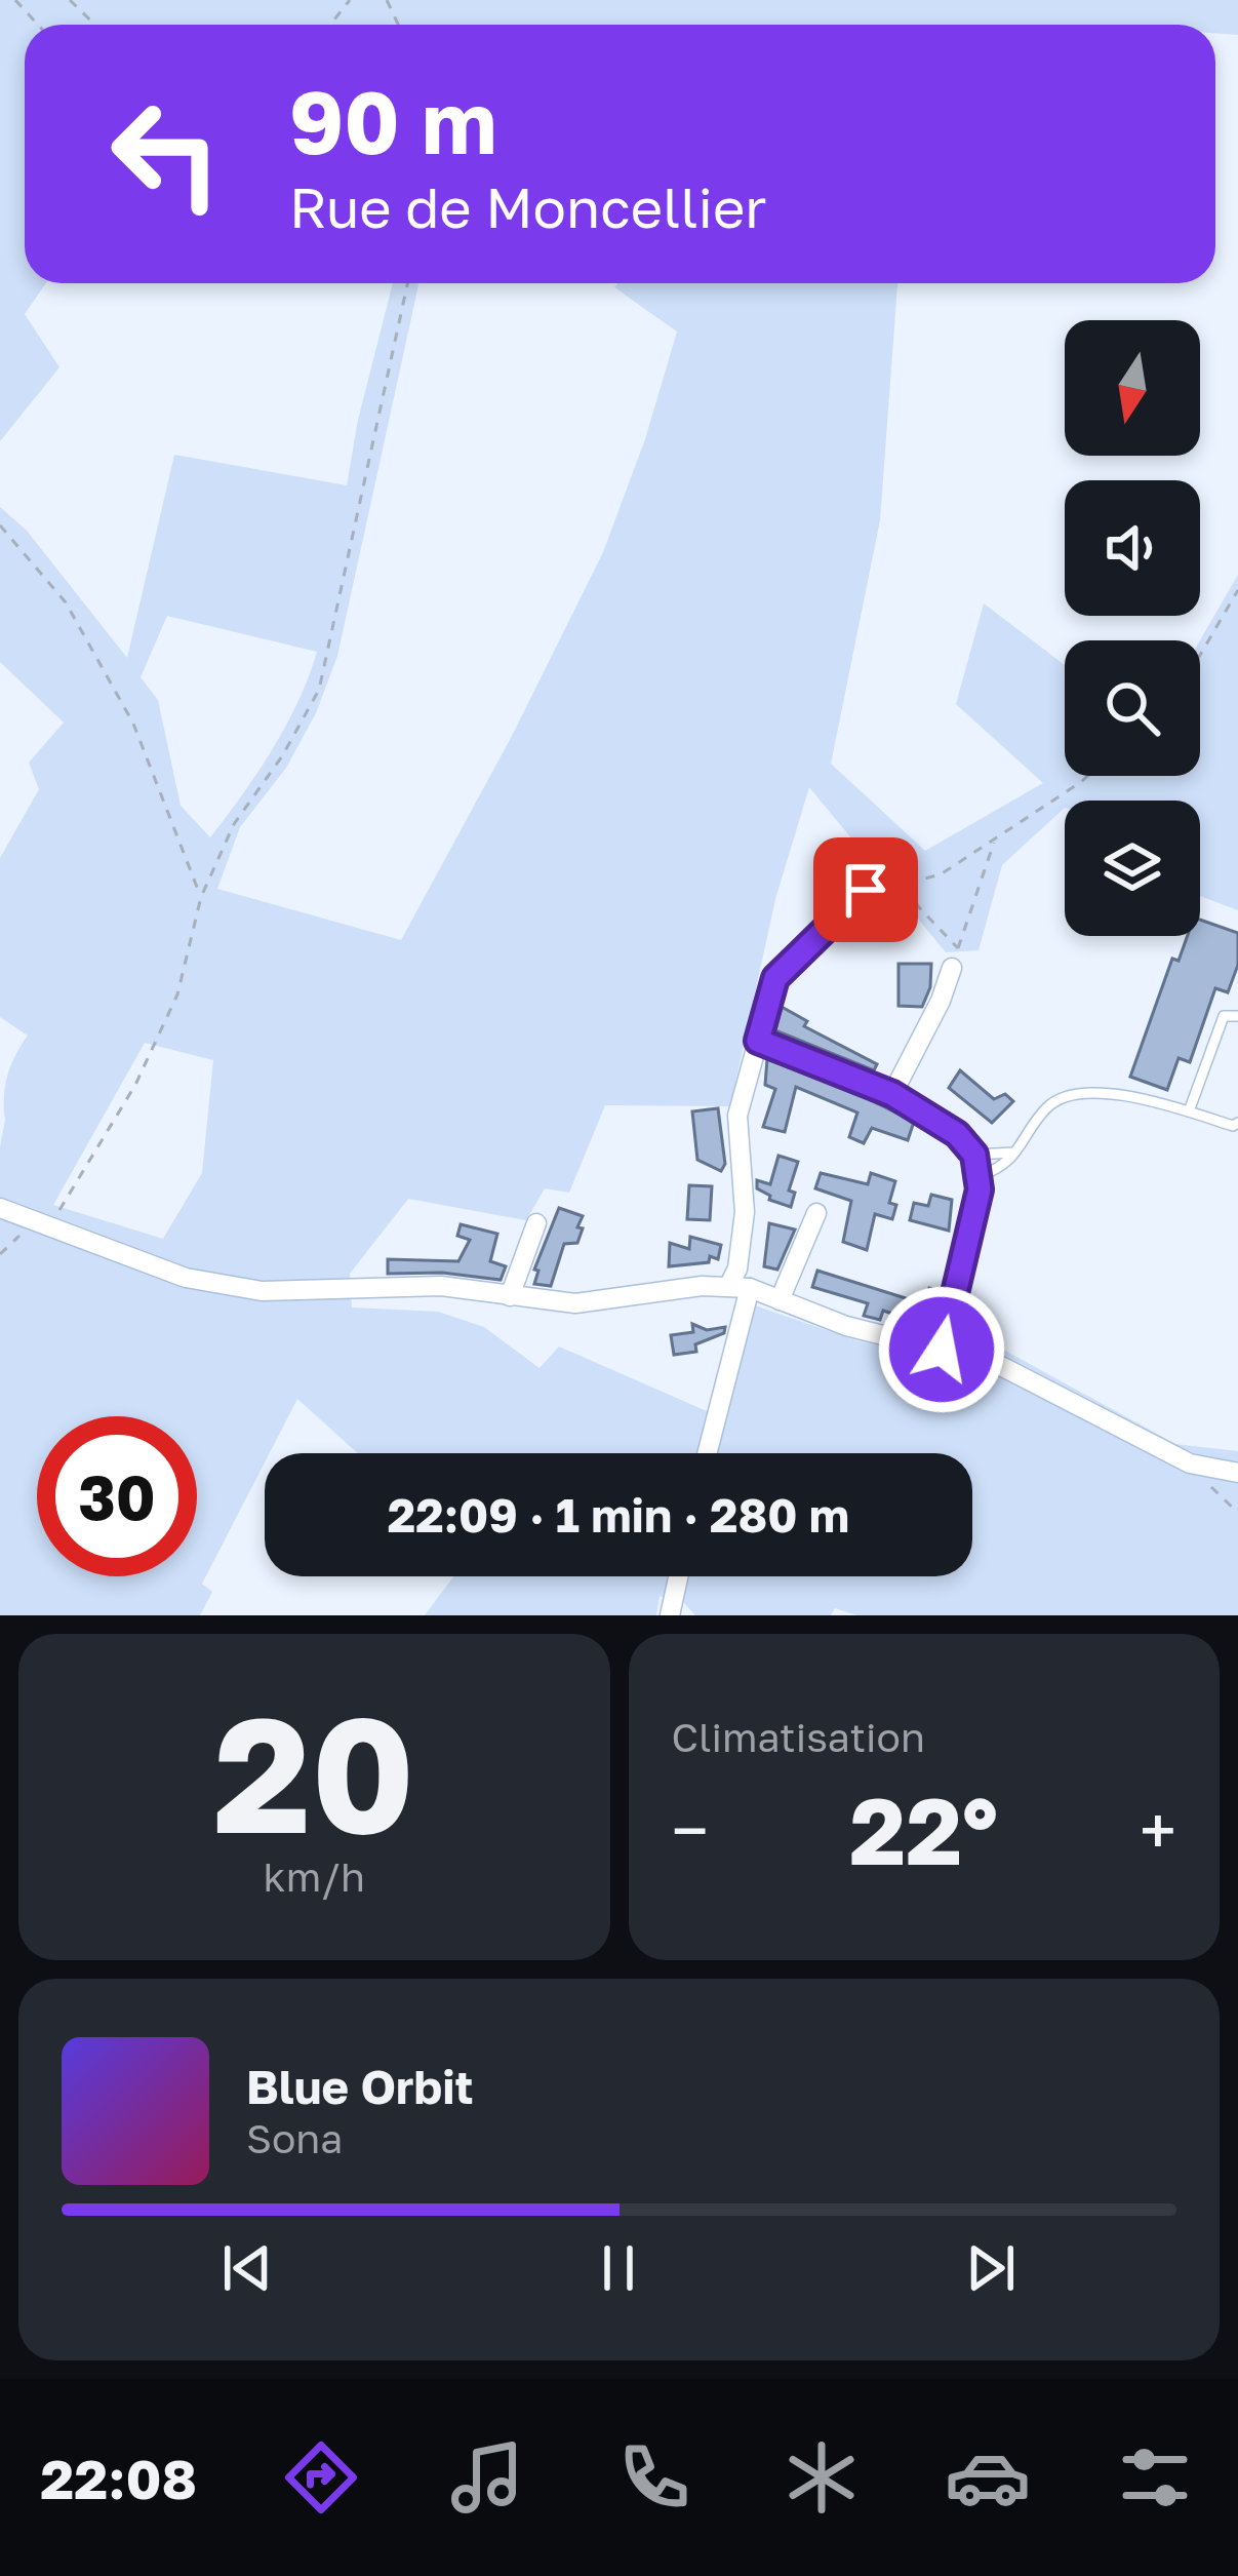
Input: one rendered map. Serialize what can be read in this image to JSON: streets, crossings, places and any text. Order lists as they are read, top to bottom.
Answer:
{
  "north": "bottom",
  "page": {
    "turn": ["90 m", "Rue de Moncellier"],
    "limit": "30",
    "trip": "22:09 · 1 min · 280 m",
    "tile": [
      ["20", "km/h"],
      "Climatisation"
    ],
    "heat": ["−", "22°", "+"],
    "song": ["Blue Orbit", "Sona"],
    "tabs": "22:08"
  }
}
